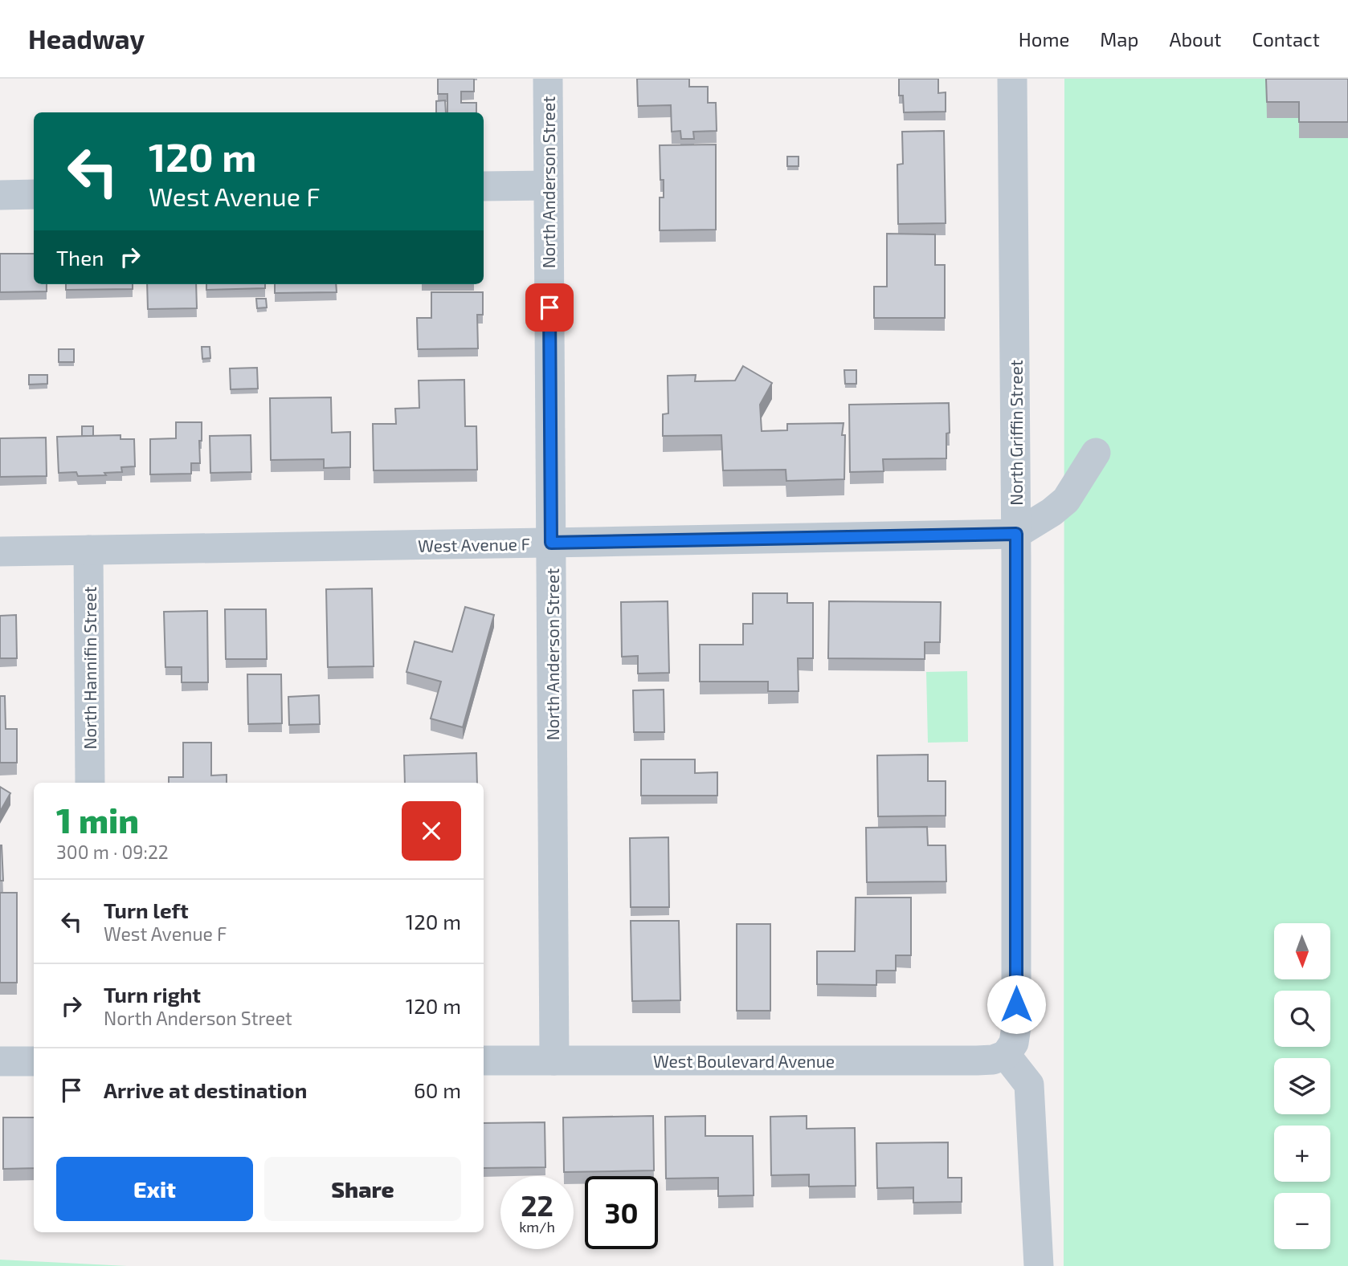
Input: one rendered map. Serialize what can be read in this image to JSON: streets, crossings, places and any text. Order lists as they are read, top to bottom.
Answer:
{
  "streets": {
    "street": [
      "North Anderson Street",
      "North Griffin Street",
      "West Avenue F",
      "North Hannifin Street",
      "West Boulevard Avenue"
    ]
  },
  "crossings": [
    ["North Anderson Street", "West Avenue F"],
    ["North Anderson Street", "West Boulevard Avenue"],
    ["North Griffin Street", "West Avenue F"],
    ["North Griffin Street", "West Boulevard Avenue"],
    ["West Avenue F", "North Hannifin Street"]
  ],
  "north": "bottom",
  "page": {
    "header": "Headway",
    "nav": [
      "Home",
      "Map",
      "About",
      "Contact"
    ],
    "turn": ["120 m", "West Avenue F"],
    "then": "Then",
    "heading": ["1 min", "300 m · 09:22"],
    "list": [
      {
        "name": "Turn left",
        "note": "West Avenue F",
        "value": "120 m"
      },
      {
        "name": "Turn right",
        "note": "North Anderson Street",
        "value": "120 m"
      },
      {
        "name": "Arrive at destination",
        "value": "60 m"
      }
    ],
    "map_buttons": ["+", "−"],
    "buttons": ["Exit", "Share"],
    "speed": "22 km/h",
    "limit": "30"
  }
}
